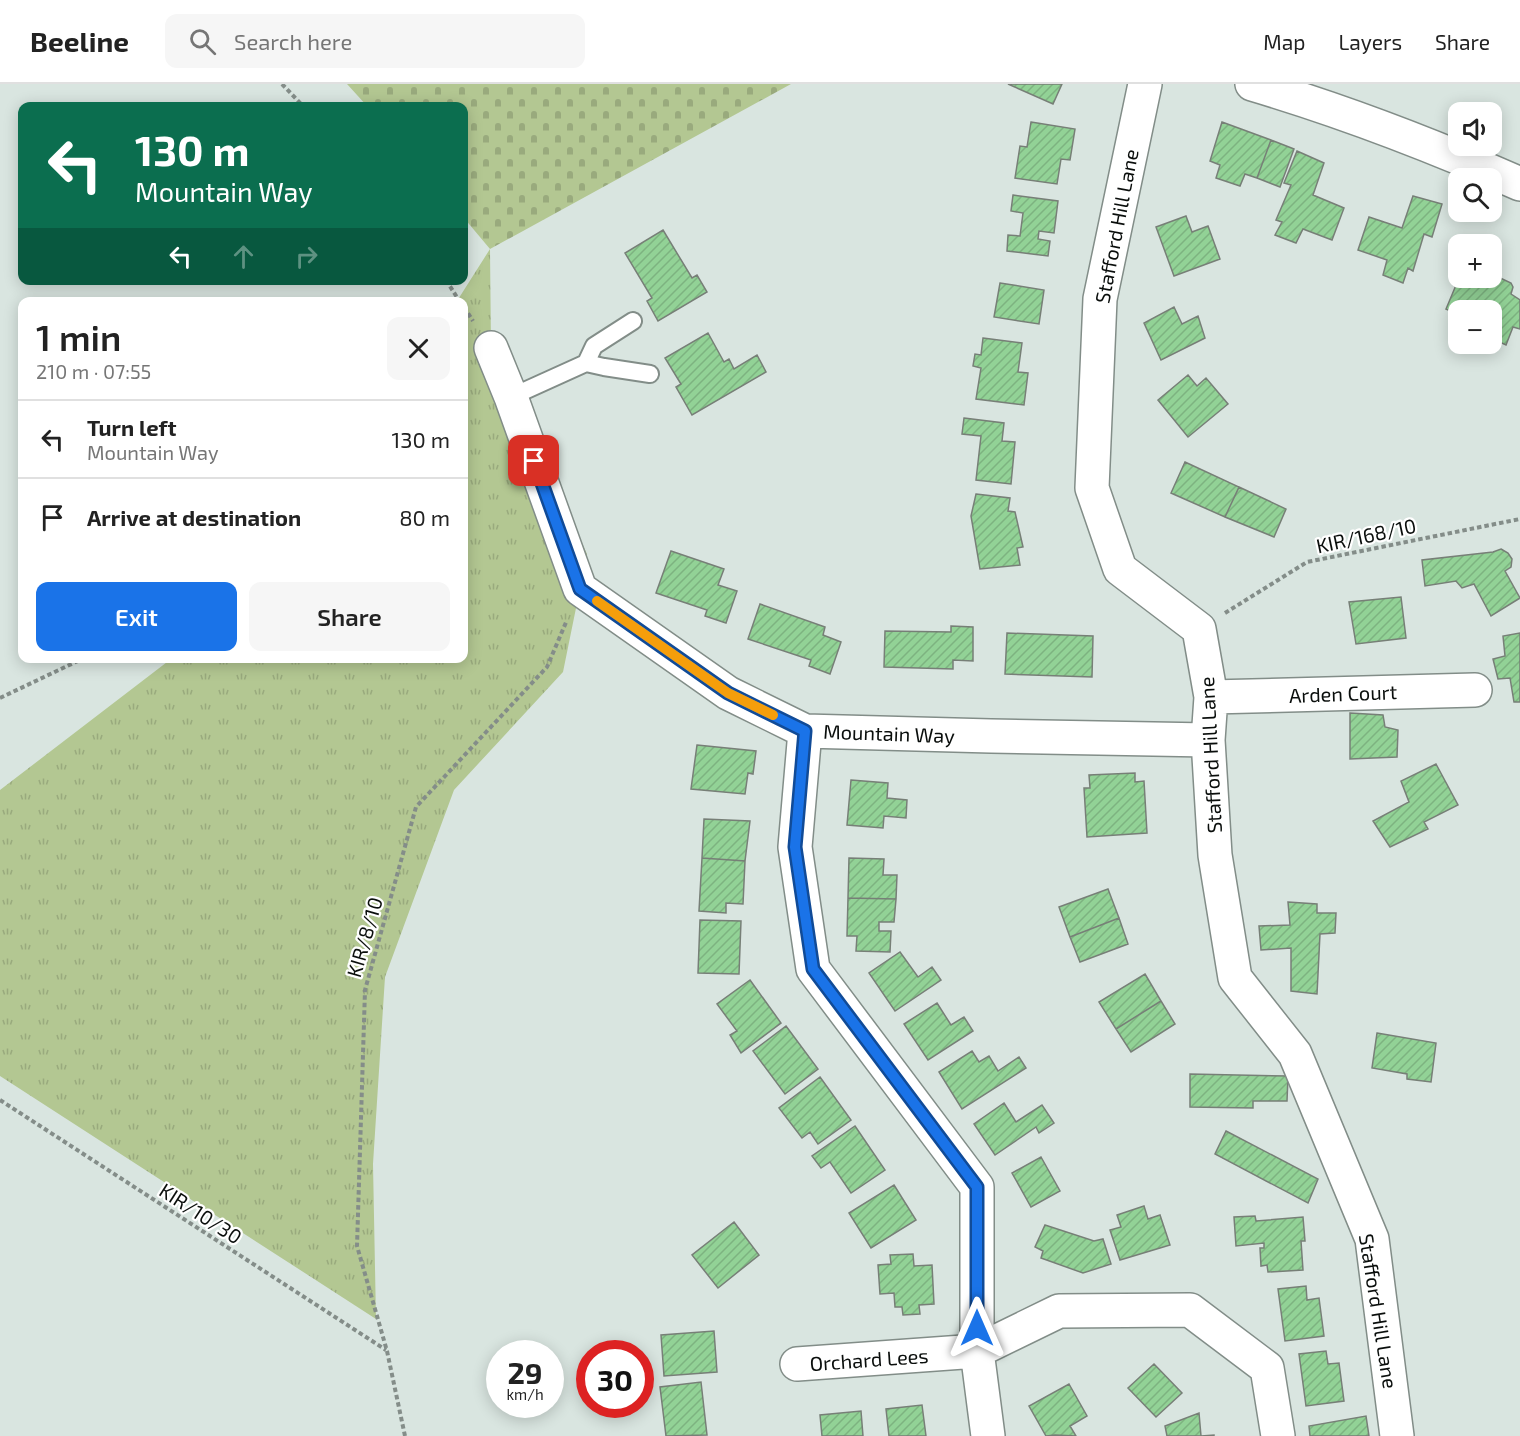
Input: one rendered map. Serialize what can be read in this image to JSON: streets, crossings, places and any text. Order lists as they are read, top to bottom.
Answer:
{
  "streets": {
    "street": [
      "Stafford Hill Lane",
      "Arden Court",
      "Mountain Way",
      "Orchard Lees"
    ],
    "path": ["KIR/168/10", "KIR/8/10", "KIR/10/30"]
  },
  "crossings": [
    ["Stafford Hill Lane", "KIR/168/10"],
    ["Stafford Hill Lane", "Arden Court"],
    ["Stafford Hill Lane", "Mountain Way"],
    ["Mountain Way", "KIR/8/10"],
    ["KIR/8/10", "KIR/10/30"]
  ],
  "page": {
    "header": "Beeline",
    "search": "Search here",
    "nav": ["Map", "Layers", "Share"],
    "map_buttons": ["+", "−"],
    "turn": ["130 m", "Mountain Way"],
    "heading": ["1 min", "210 m · 07:55"],
    "list": [
      {
        "name": "Turn left",
        "note": "Mountain Way",
        "value": "130 m"
      },
      {
        "name": "Arrive at destination",
        "value": "80 m"
      }
    ],
    "buttons": ["Exit", "Share"],
    "speed": "29 km/h",
    "limit": "30"
  }
}
